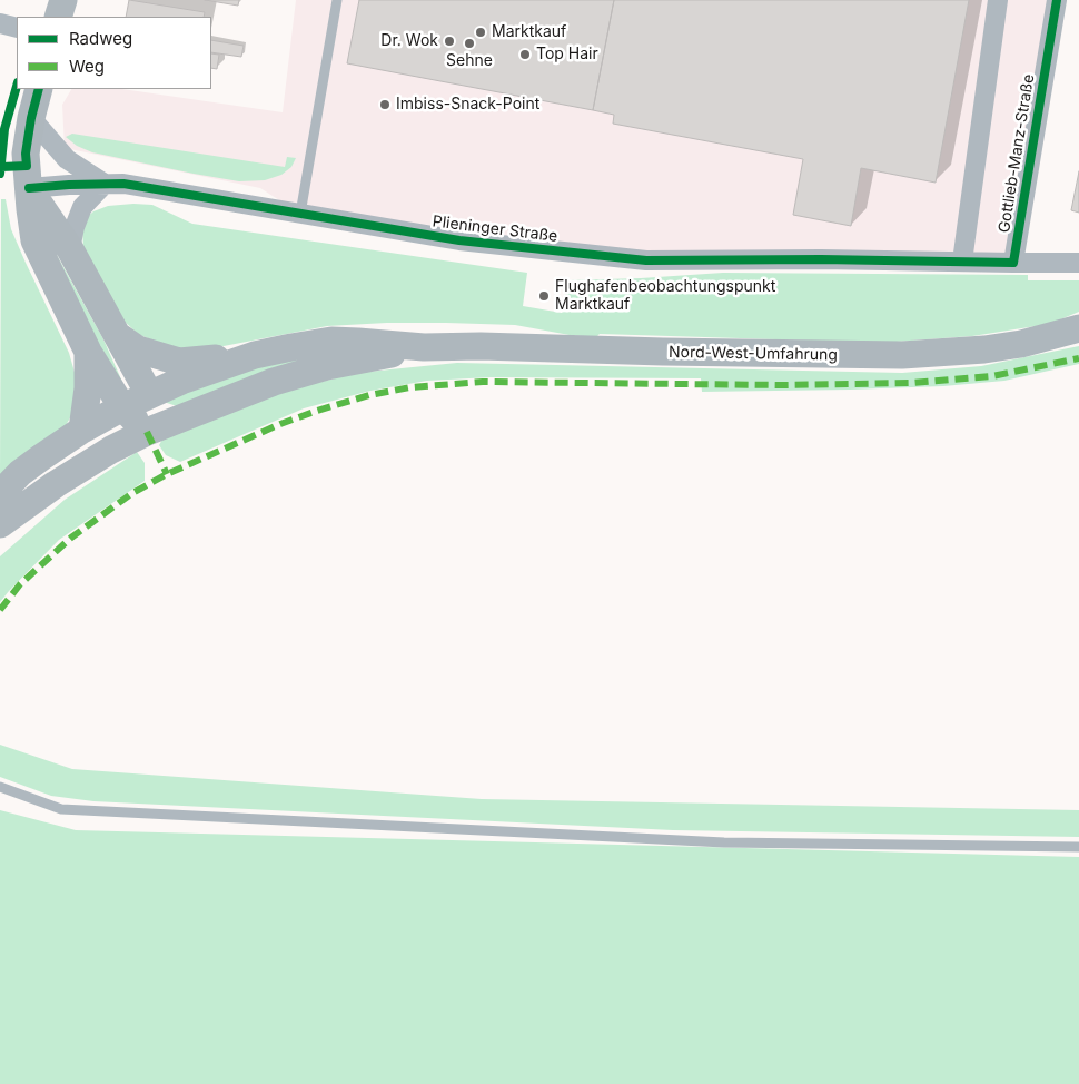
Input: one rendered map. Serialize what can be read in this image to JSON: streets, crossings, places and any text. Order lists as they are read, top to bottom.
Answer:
{
  "streets": {
    "main road": ["Nord-West-Umfahrung"],
    "street": ["Gottlieb-Manz-Straße", "Plieninger Straße"]
  },
  "places": [
    "Marktkauf",
    "Dr. Wok",
    "Sehne",
    "Top Hair",
    "Imbiss-Snack-Point",
    "Flughafenbeobachtungspunkt Marktkauf"
  ],
  "legend": ["Radweg", "Weg"]
}
